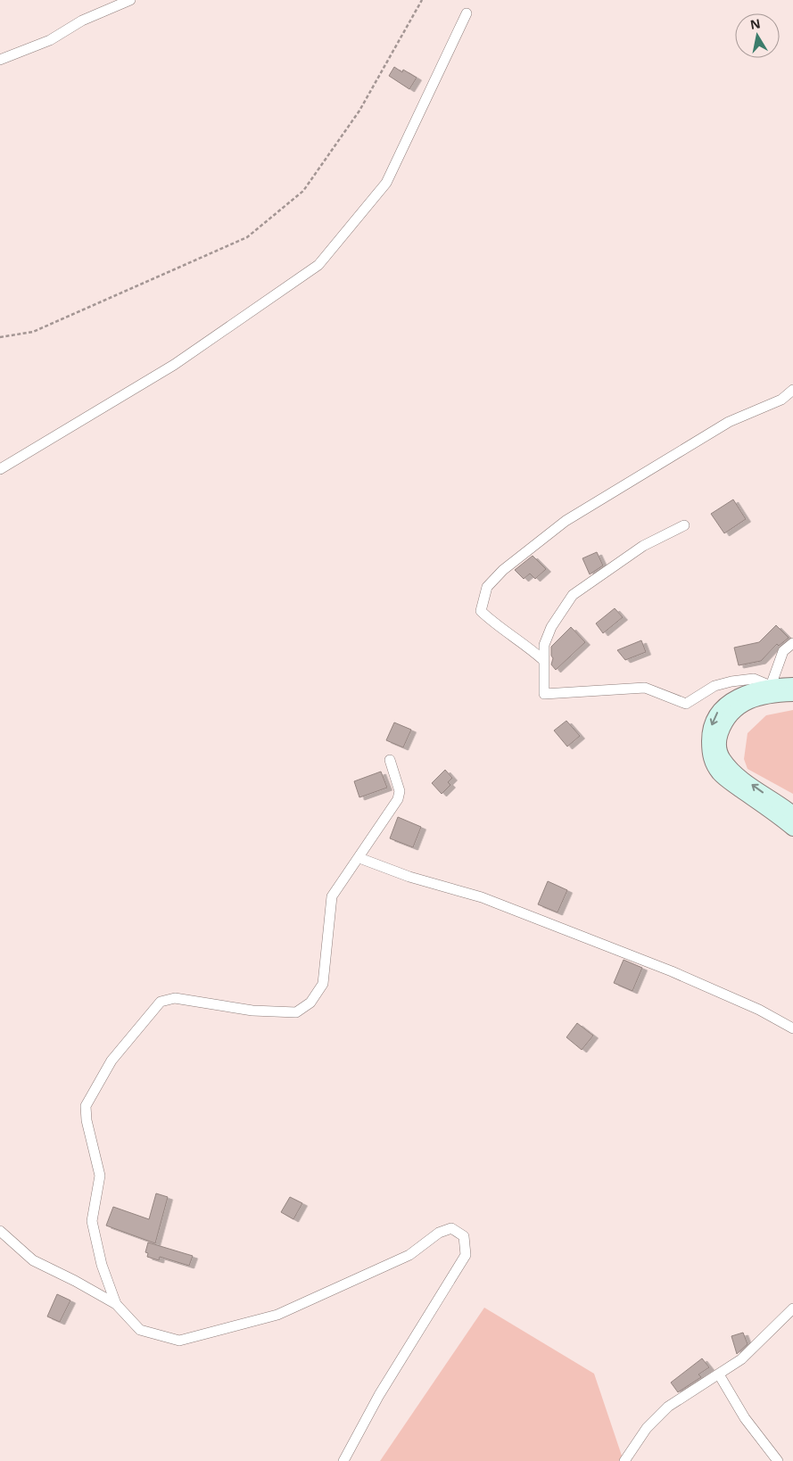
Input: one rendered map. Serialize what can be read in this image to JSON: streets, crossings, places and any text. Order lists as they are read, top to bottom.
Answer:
{
  "north": "top"
}
